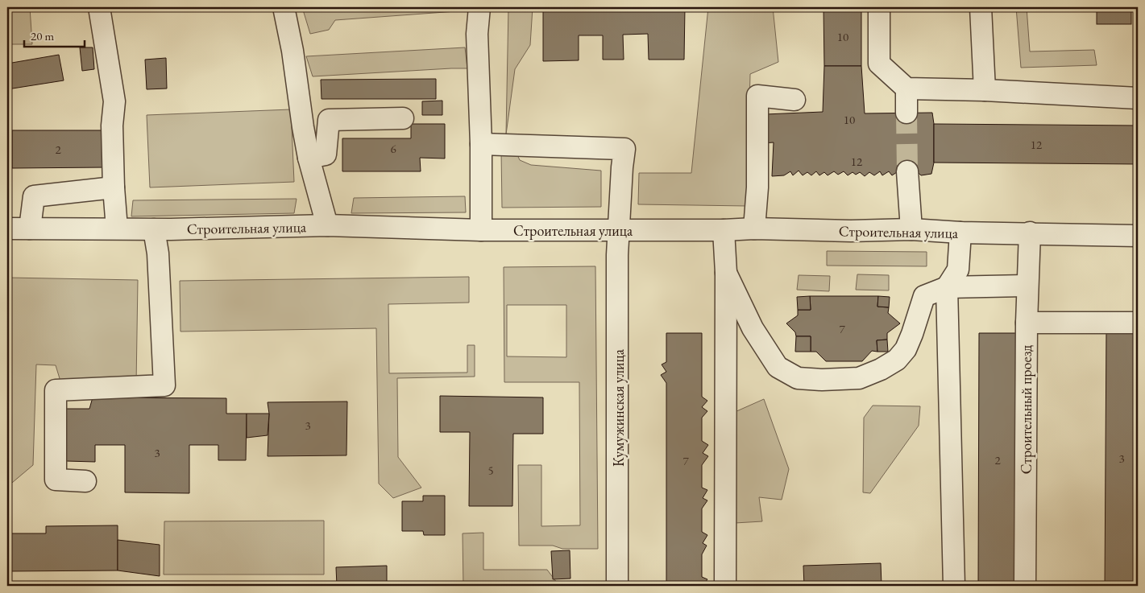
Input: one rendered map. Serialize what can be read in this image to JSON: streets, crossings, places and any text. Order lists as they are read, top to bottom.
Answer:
{
  "streets": {
    "street": ["Строительная улица", "Кумужинская улица", "Строительный проезд"]
  },
  "crossings": [
    ["Строительная улица", "Кумужинская улица"],
    ["Строительная улица", "Строительный проезд"]
  ],
  "house_numbers": [
    "10",
    "10",
    "12",
    "6",
    "2",
    "12",
    "7",
    "3",
    "3",
    "3",
    "2",
    "7",
    "5"
  ],
  "scale_bar": "20 m"
}
